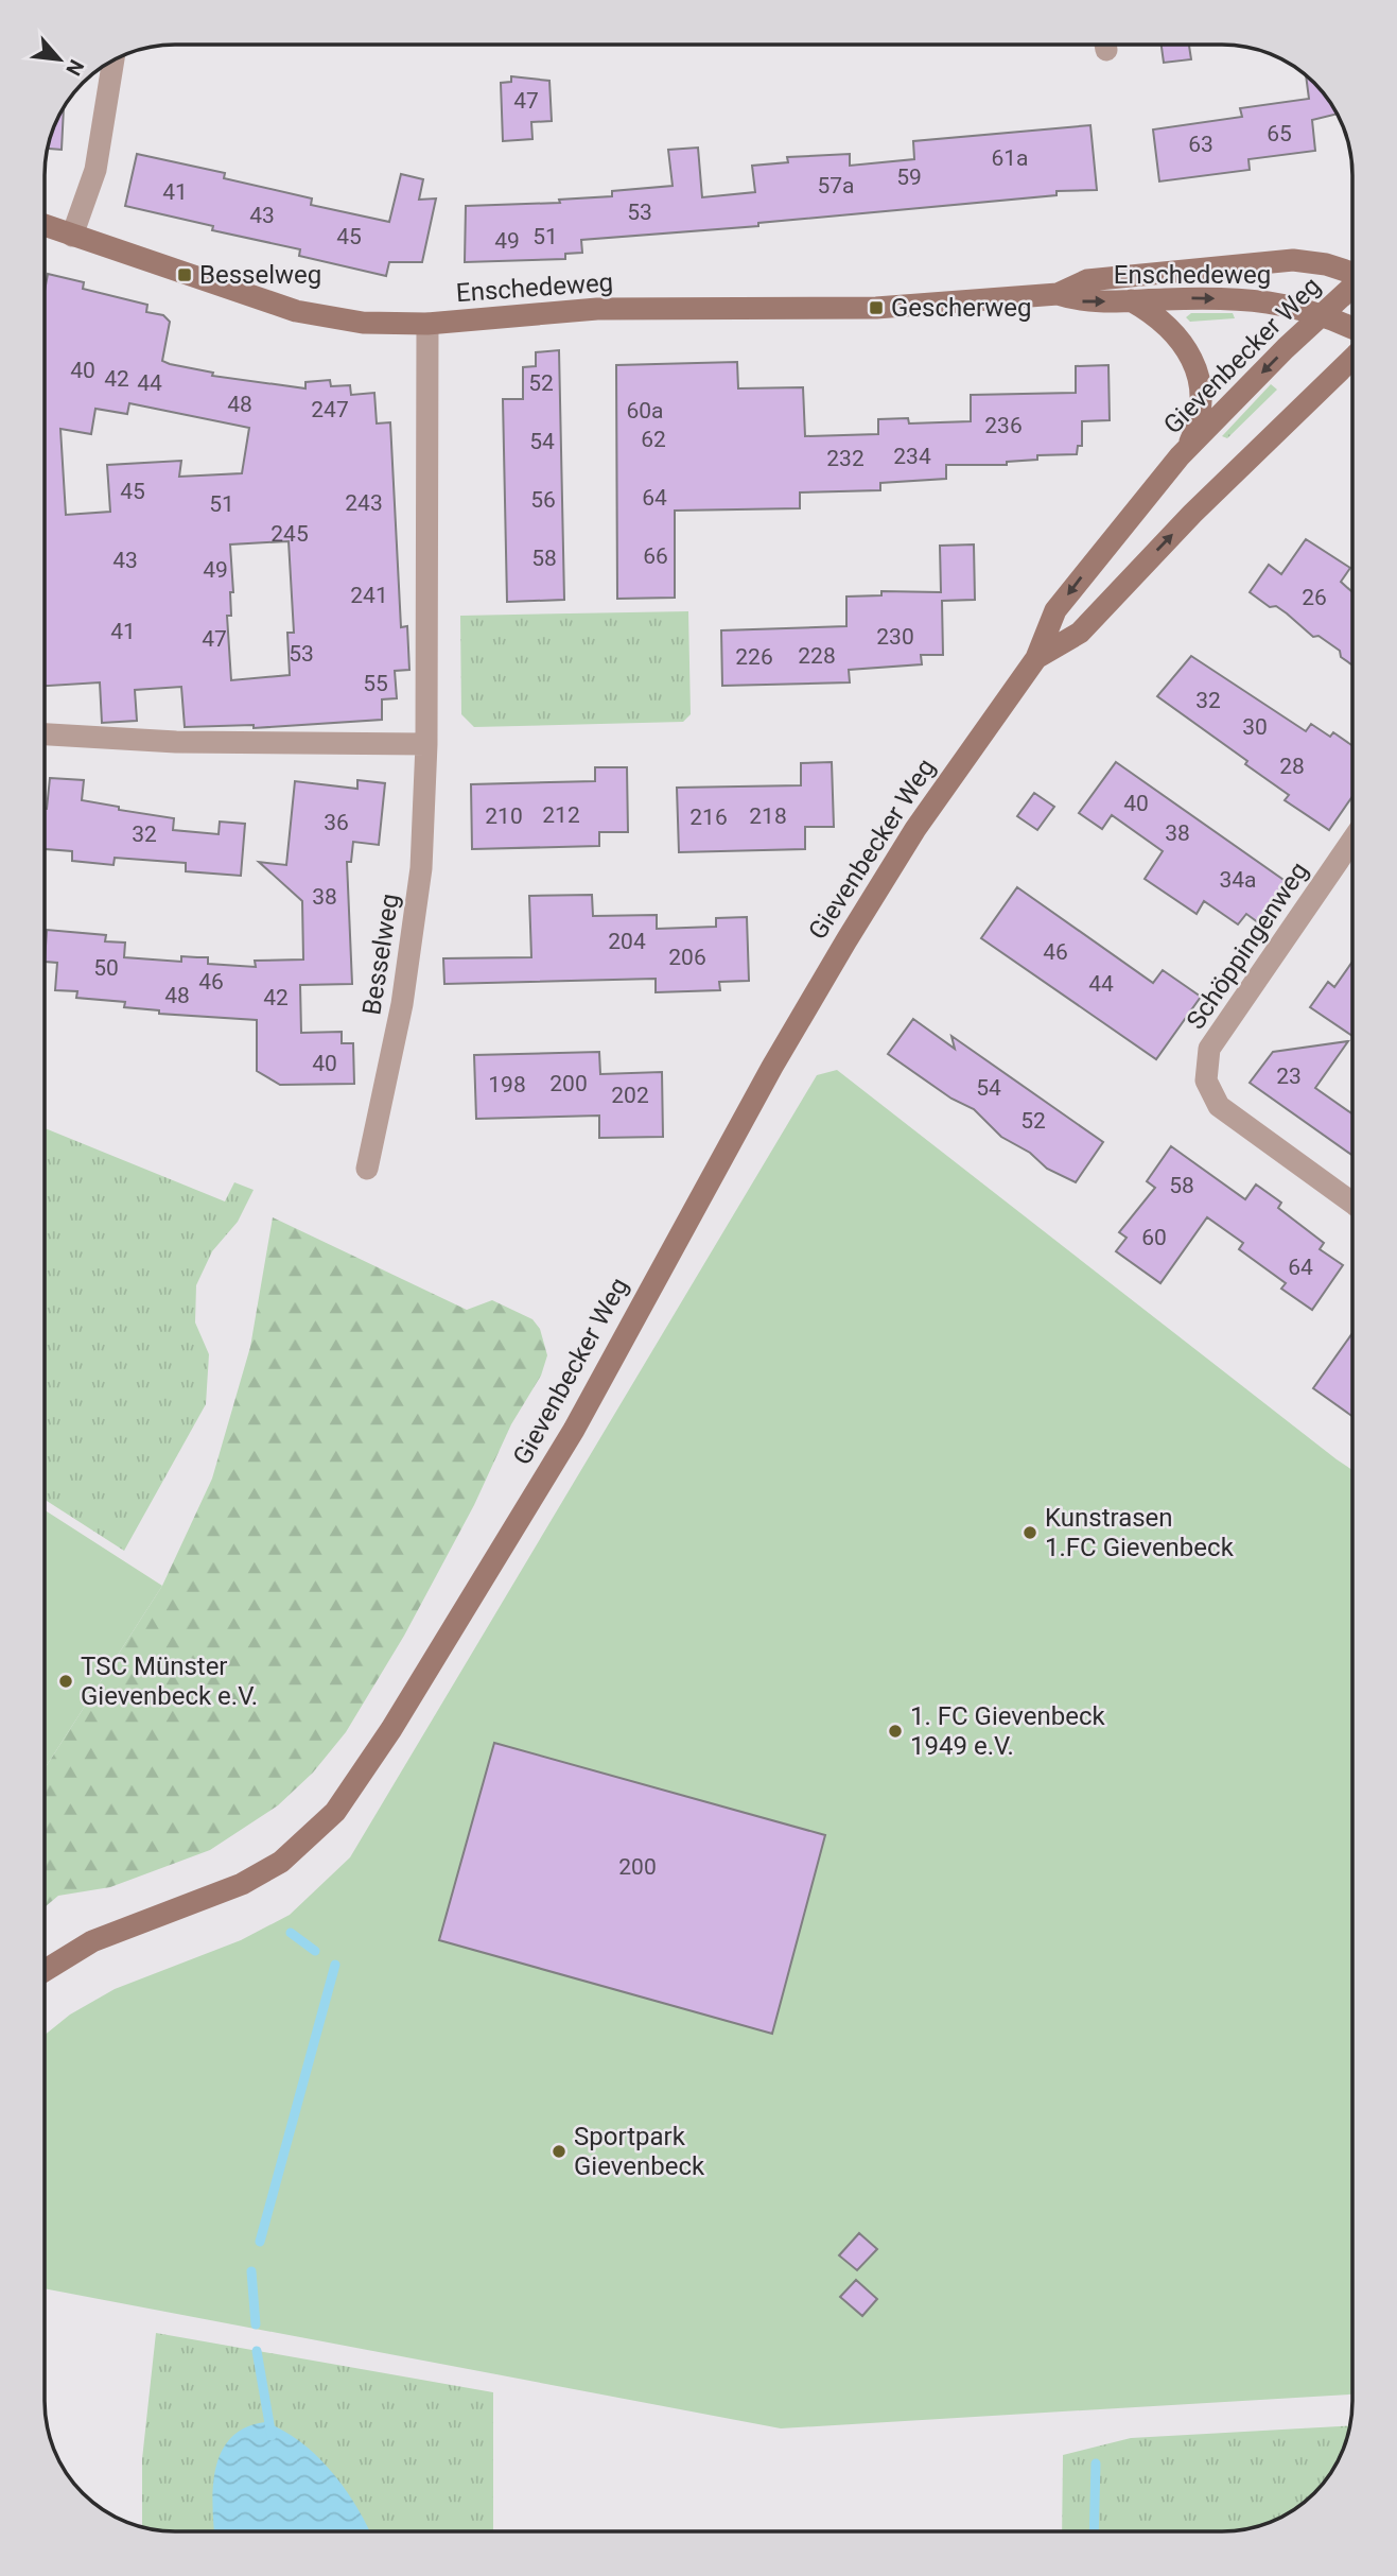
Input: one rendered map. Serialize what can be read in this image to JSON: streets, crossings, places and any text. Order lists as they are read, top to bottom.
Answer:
{
  "streets": {
    "main road": ["Enschedeweg", "Gievenbecker Weg"],
    "street": ["Schöppingenweg", "Besselweg"]
  },
  "crossings": [
    ["Enschedeweg", "Gievenbecker Weg"],
    ["Enschedeweg", "Besselweg"]
  ],
  "places": {
    "transit": ["Besselweg", "Gescherweg"],
    "other": [
      "Kunstrasen 1.FC Gievenbeck",
      "TSC Münster Gievenbeck e.V.",
      "1. FC Gievenbeck 1949 e.V.",
      "Sportpark Gievenbeck"
    ]
  },
  "house_numbers": [
    "47",
    "65",
    "63",
    "61a",
    "59",
    "57a",
    "41",
    "53",
    "43",
    "45",
    "51",
    "49",
    "40",
    "42",
    "44",
    "52",
    "48",
    "247",
    "60a",
    "236",
    "62",
    "54",
    "234",
    "232",
    "45",
    "64",
    "56",
    "243",
    "51",
    "245",
    "66",
    "58",
    "43",
    "49",
    "241",
    "26",
    "41",
    "230",
    "47",
    "53",
    "228",
    "226",
    "55",
    "32",
    "30",
    "28",
    "40",
    "212",
    "210",
    "218",
    "216",
    "36",
    "38",
    "32",
    "34a",
    "38",
    "204",
    "46",
    "206",
    "50",
    "46",
    "44",
    "48",
    "42",
    "40",
    "23",
    "200",
    "198",
    "54",
    "202",
    "52",
    "58",
    "60",
    "64",
    "200"
  ],
  "north": "bottom right"
}
